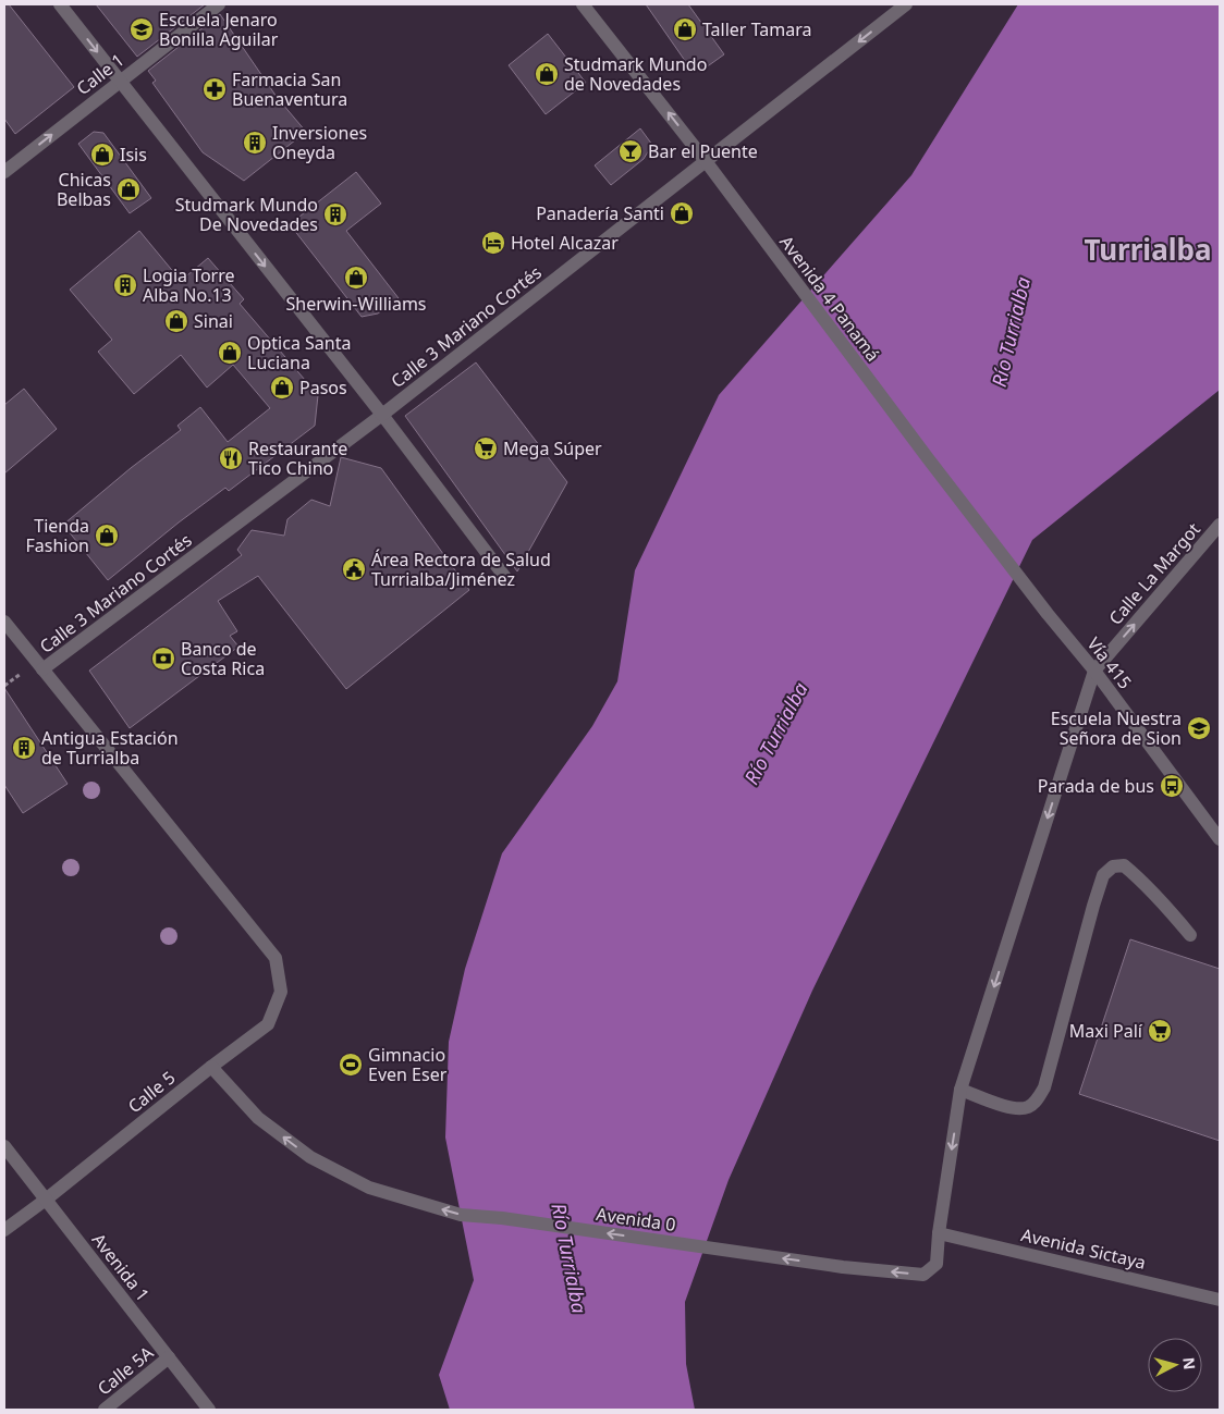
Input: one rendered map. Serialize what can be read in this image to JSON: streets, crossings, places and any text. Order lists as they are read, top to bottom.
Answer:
{
  "streets": {
    "street": [
      "Calle 1",
      "Avenida 4 Panamá",
      "Calle 3 Mariano Cortés",
      "Calle La Margot",
      "Vía 415",
      "Calle 5",
      "Avenida 0",
      "Avenida Sictaya",
      "Avenida 1",
      "Calle 5A"
    ]
  },
  "crossings": [
    ["Avenida 4 Panamá", "Calle 3 Mariano Cortés"],
    ["Avenida 4 Panamá", "Vía 415"],
    ["Calle 3 Mariano Cortés", "Calle 5"],
    ["Calle La Margot", "Vía 415"],
    ["Calle La Margot", "Avenida 0"],
    ["Vía 415", "Avenida 0"],
    ["Calle 5", "Avenida 0"],
    ["Calle 5", "Avenida 1"],
    ["Avenida 0", "Avenida Sictaya"],
    ["Avenida 1", "Calle 5A"]
  ],
  "one_way": ["Calle 1", "Calle La Margot"],
  "districts": ["Turrialba"],
  "water": ["Río Turrialba"],
  "places": {
    "school or university": ["Escuela Jenaro Bonilla Aguilar", "Escuela Nuestra Señora de Sion"],
    "shop": [
      "Taller Tamara",
      "Studmark Mundo de Novedades",
      "Isis",
      "Chicas Belbas",
      "Panadería Santi",
      "Sherwin-Williams",
      "Sinai",
      "Optica Santa Luciana",
      "Pasos",
      "Tienda Fashion"
    ],
    "pharmacy": ["Farmacia San Buenaventura"],
    "building": [
      "Inversiones Oneyda",
      "Studmark Mundo De Novedades",
      "Logia Torre Alba No.13",
      "Antigua Estación de Turrialba"
    ],
    "bar": ["Bar el Puente"],
    "hotel": ["Hotel Alcazar"],
    "supermarket": ["Mega Súper", "Maxi Palí"],
    "restaurant": ["Restaurante Tico Chino"],
    "public building": ["Área Rectora de Salud Turrialba/Jiménez"],
    "bank": ["Banco de Costa Rica"],
    "bus stop": ["Parada de bus"],
    "sports": ["Gimnacio Even Eser"]
  },
  "north": "right"
}
